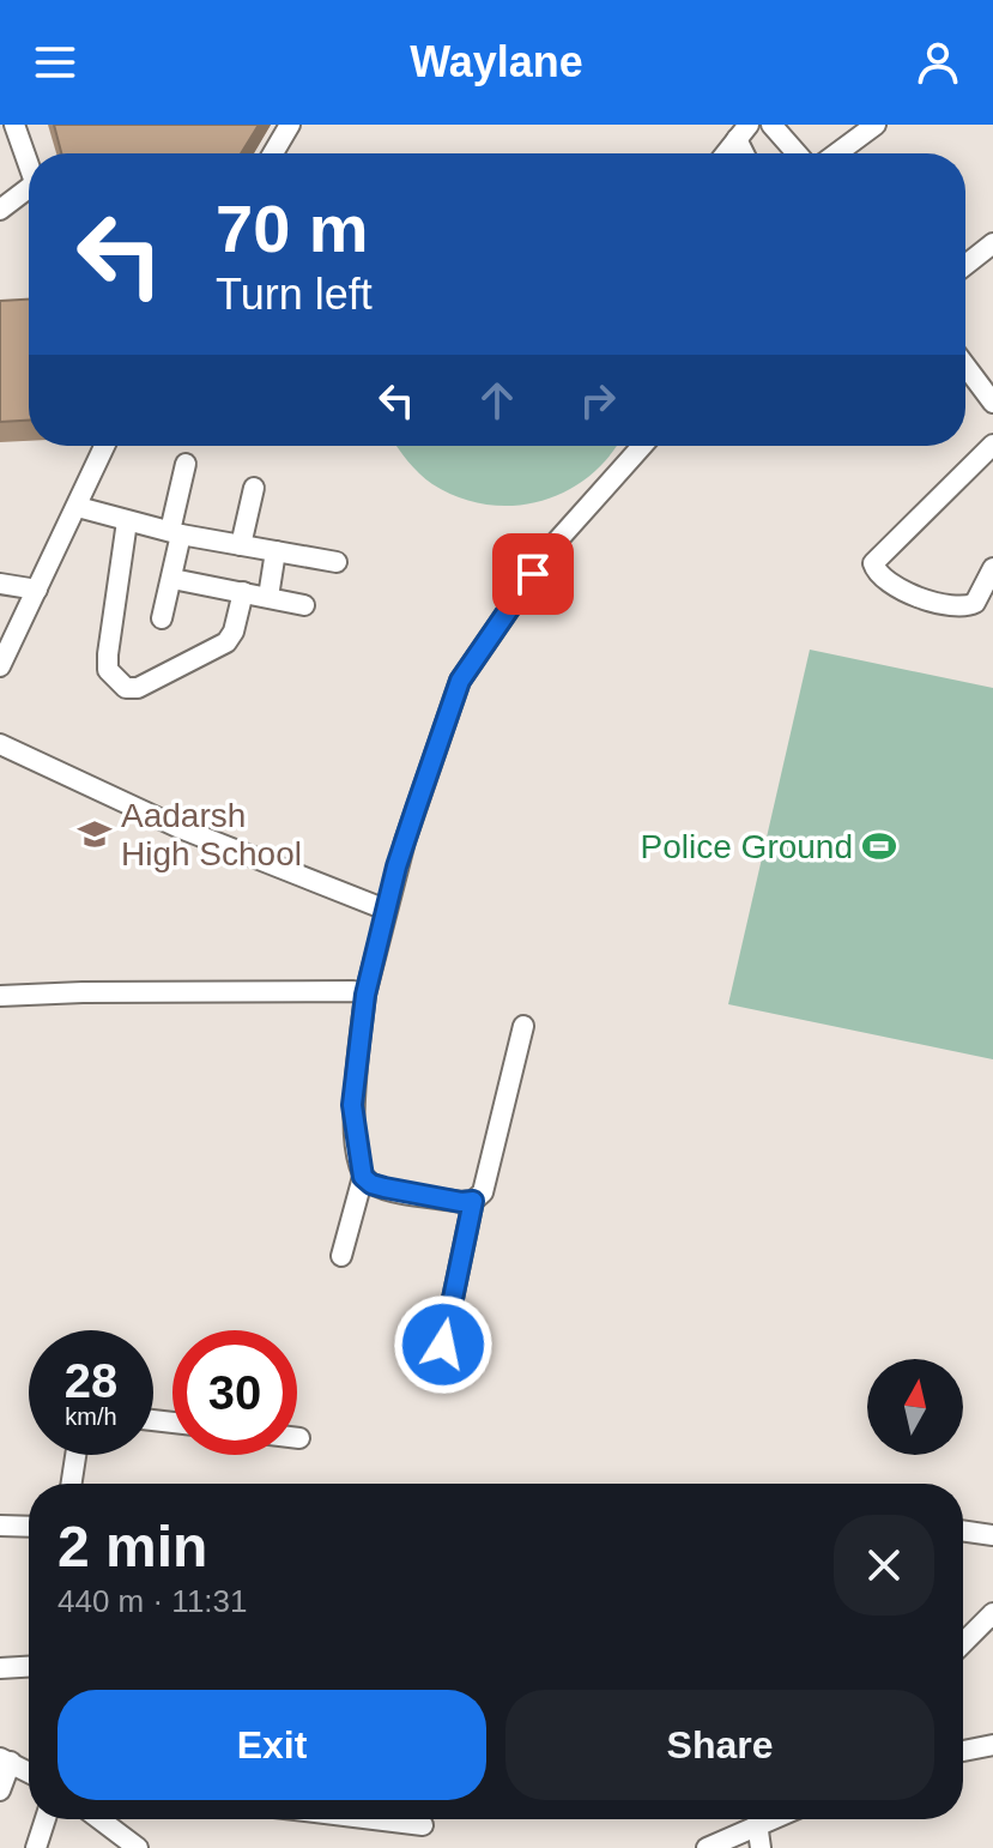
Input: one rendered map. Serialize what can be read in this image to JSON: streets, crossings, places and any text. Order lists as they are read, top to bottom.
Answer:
{
  "places": {
    "school or university": ["Aadarsh High School"],
    "sports": ["Police Ground"]
  },
  "north": "top",
  "page": {
    "header": "Waylane",
    "turn": ["70 m", "Turn left"],
    "speed": "28 km/h",
    "limit": "30",
    "heading": ["2 min", "440 m · 11:31"],
    "buttons": ["Exit", "Share"]
  }
}
